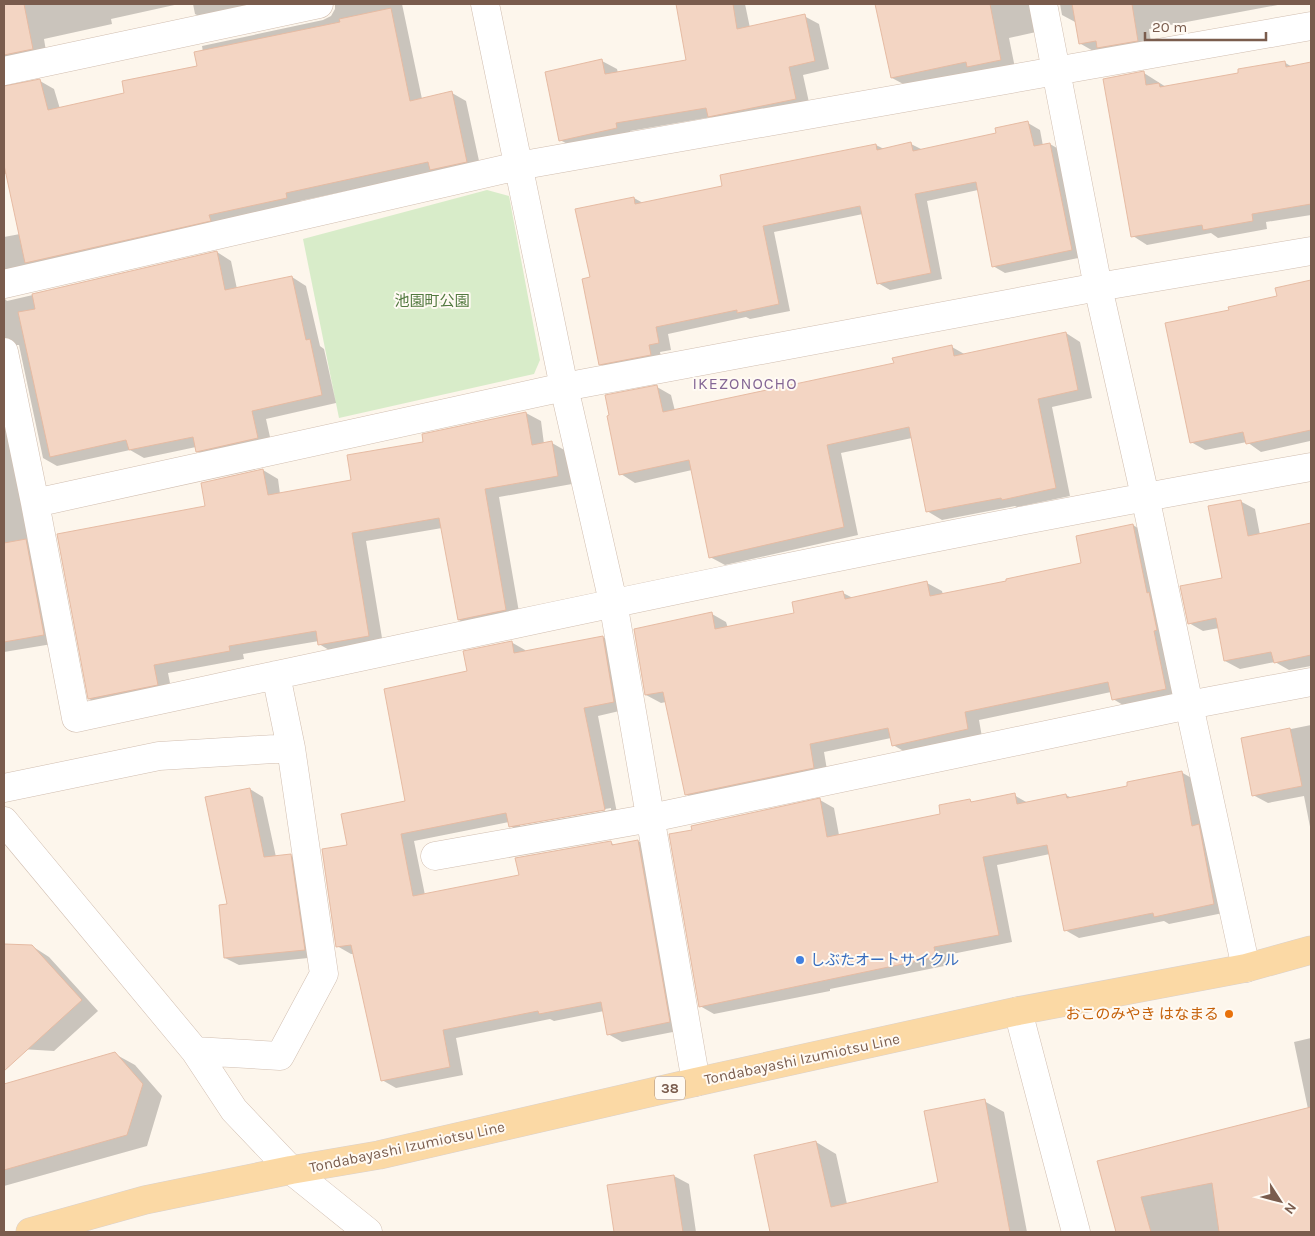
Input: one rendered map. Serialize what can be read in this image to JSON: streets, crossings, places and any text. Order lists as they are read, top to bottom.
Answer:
{
  "streets": {
    "main road": ["Tondabayashi Izumiotsu Line", "38"]
  },
  "districts": ["IKEZONOCHO"],
  "parks": ["池園町公園"],
  "places": ["しぶたオートサイクル", "おこのみやき はなまる"],
  "scale_bar": "20 m",
  "north": "bottom right"
}
